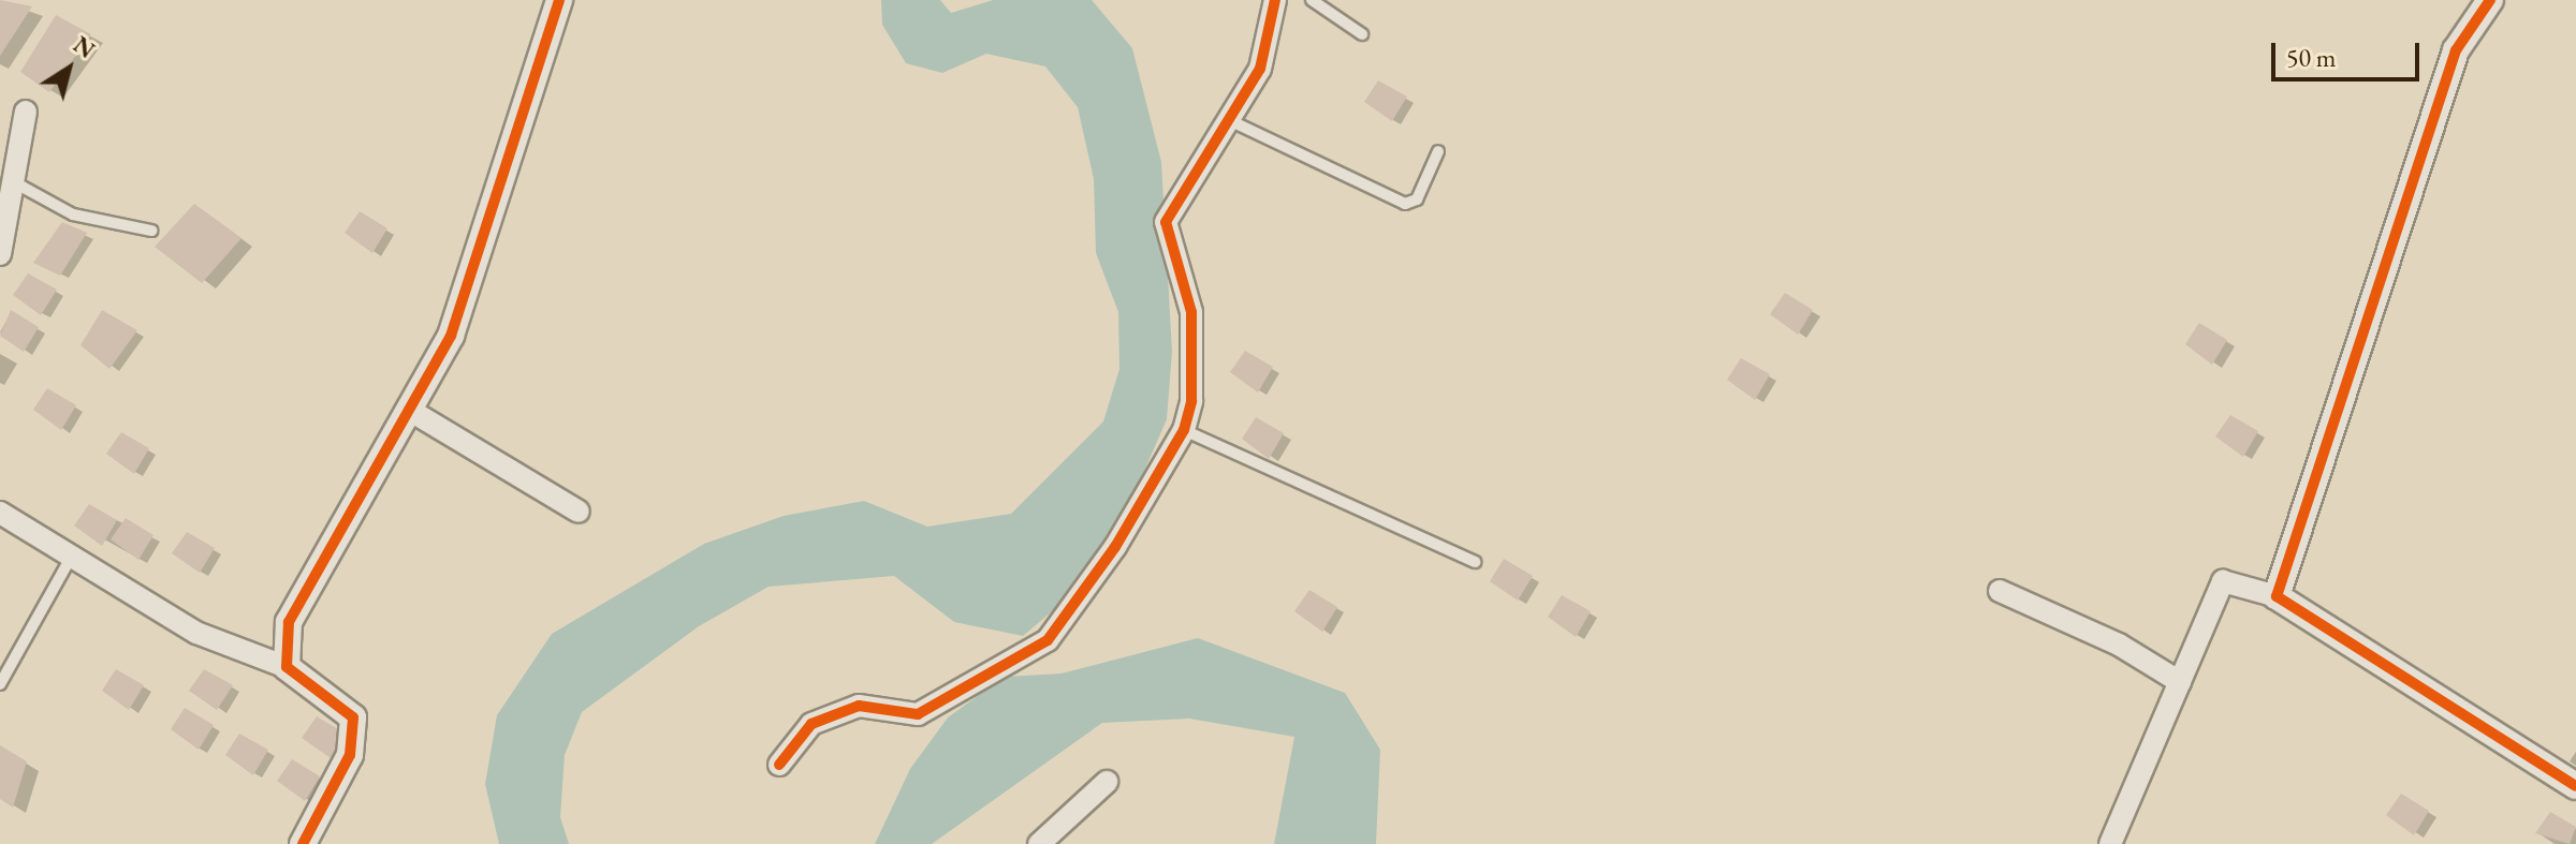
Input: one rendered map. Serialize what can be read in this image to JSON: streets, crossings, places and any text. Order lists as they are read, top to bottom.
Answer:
{
  "scale_bar": "50 m",
  "north": "top right"
}
